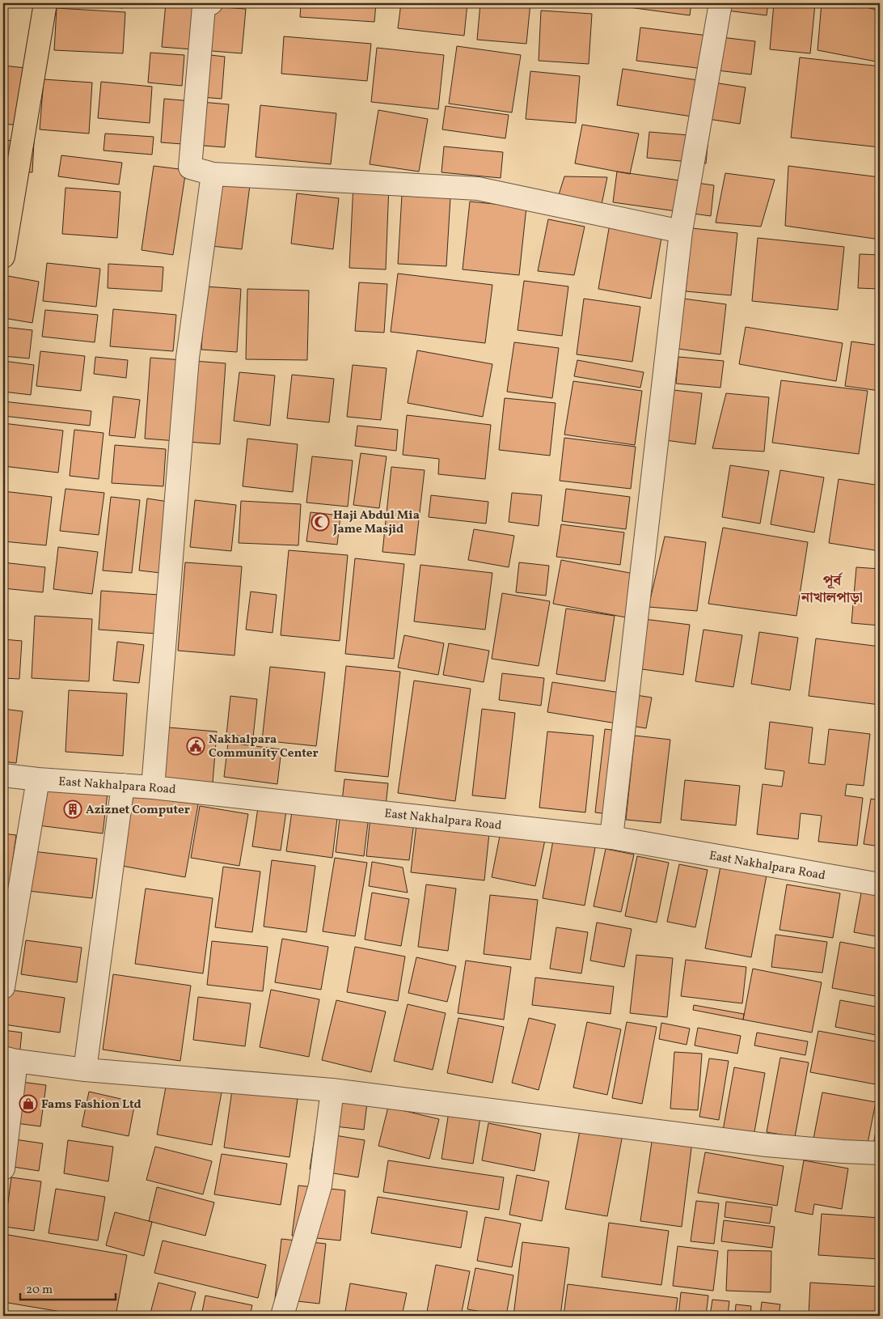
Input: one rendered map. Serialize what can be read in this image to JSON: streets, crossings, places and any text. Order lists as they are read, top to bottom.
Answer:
{
  "streets": {
    "street": ["East Nakhalpara Road"]
  },
  "districts": ["পূর্ব নাখালপাড়া"],
  "places": {
    "mosque": ["Haji Abdul Mia Jame Masjid"],
    "public building": ["Nakhalpara Community Center"],
    "building": ["Aziznet Computer"],
    "shop": ["Fams Fashion Ltd"]
  },
  "scale_bar": "20 m"
}
